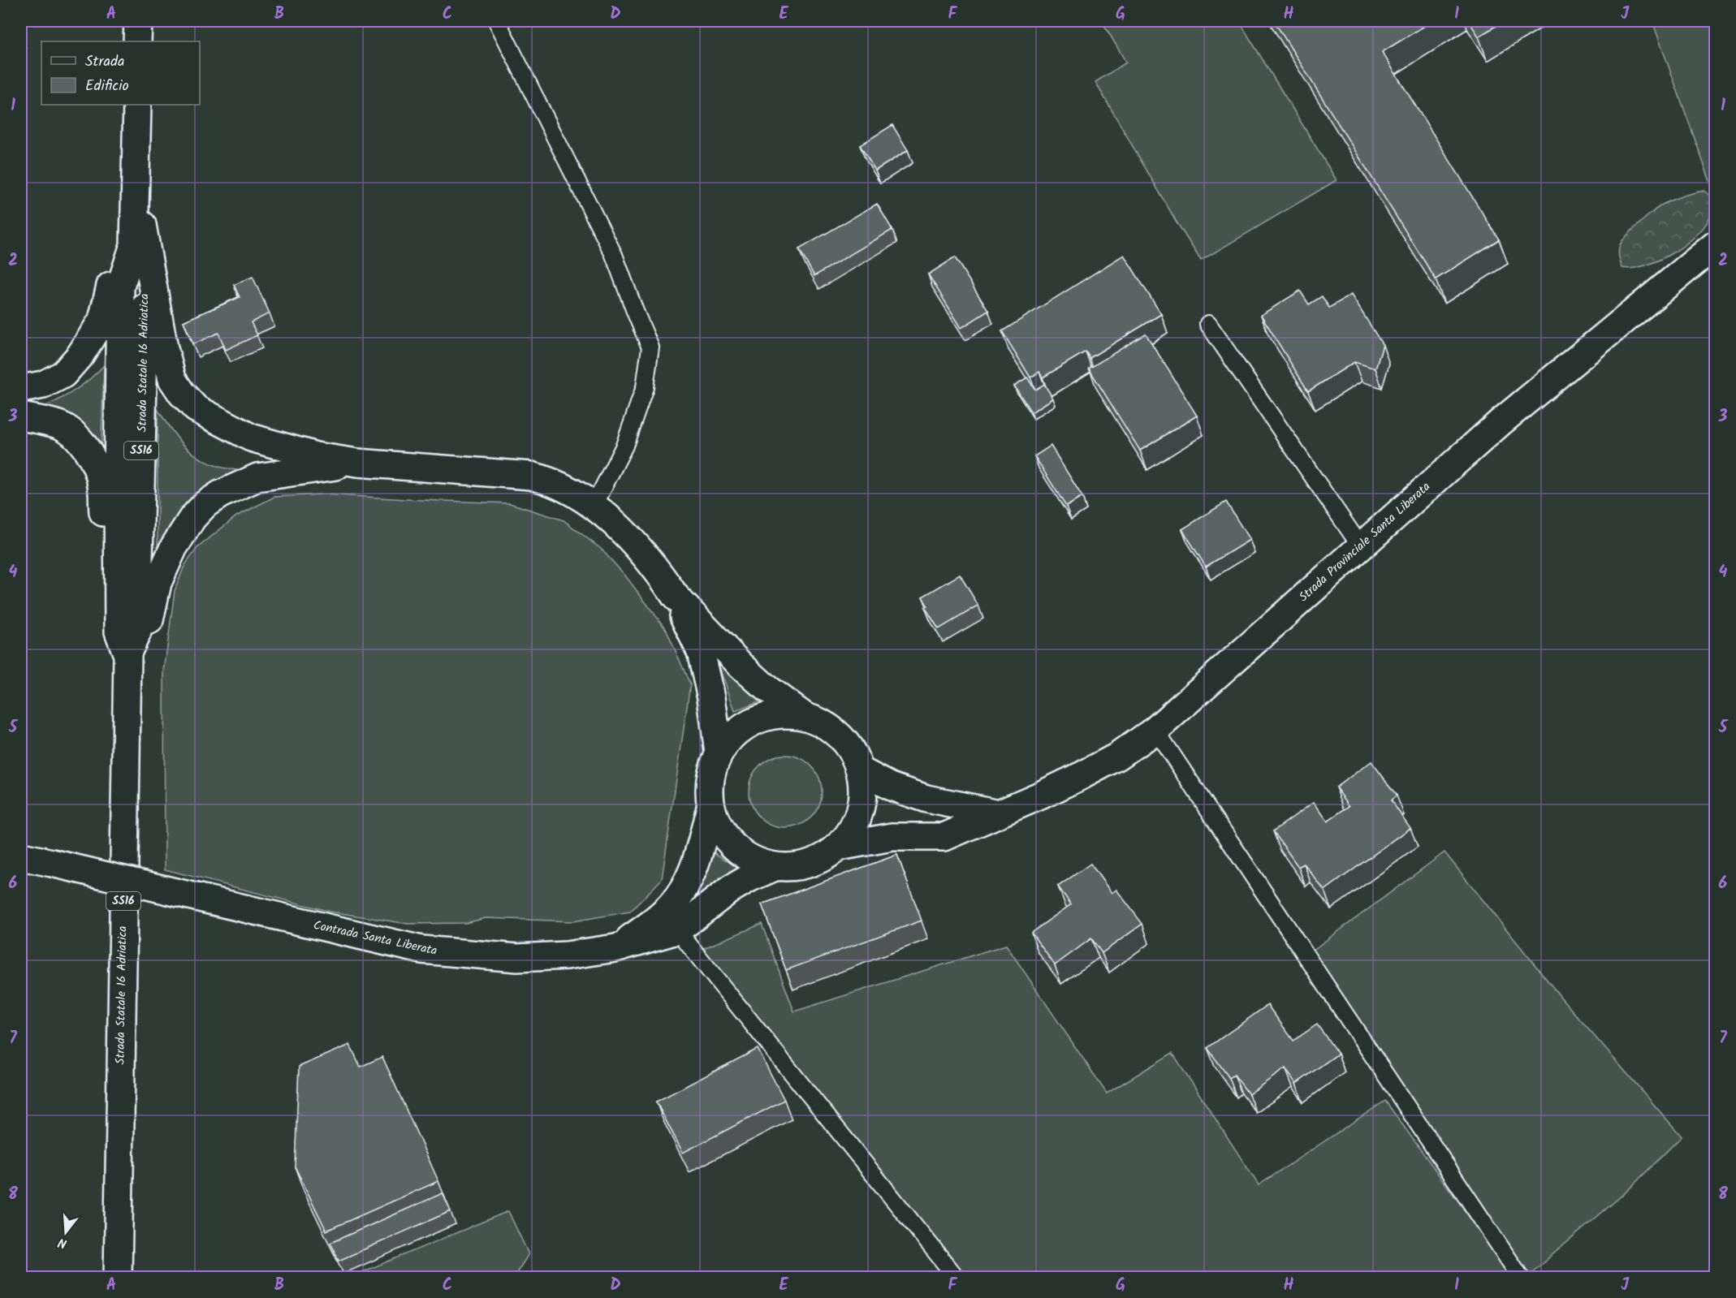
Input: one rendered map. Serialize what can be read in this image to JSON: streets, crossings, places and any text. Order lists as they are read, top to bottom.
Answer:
{
  "streets": {
    "main road": [
      "Strada Statale 16 Adriatica",
      "SS16",
      "Strada Provinciale Santa Liberata",
      "Contrada Santa Liberata"
    ]
  },
  "legend": ["Strada", "Edificio"],
  "north": "bottom",
  "grid": {
    "columns": [
      "A",
      "B",
      "C",
      "D",
      "E",
      "F",
      "G",
      "H",
      "I",
      "J"
    ],
    "rows": [
      "1",
      "2",
      "3",
      "4",
      "5",
      "6",
      "7",
      "8"
    ]
  }
}
